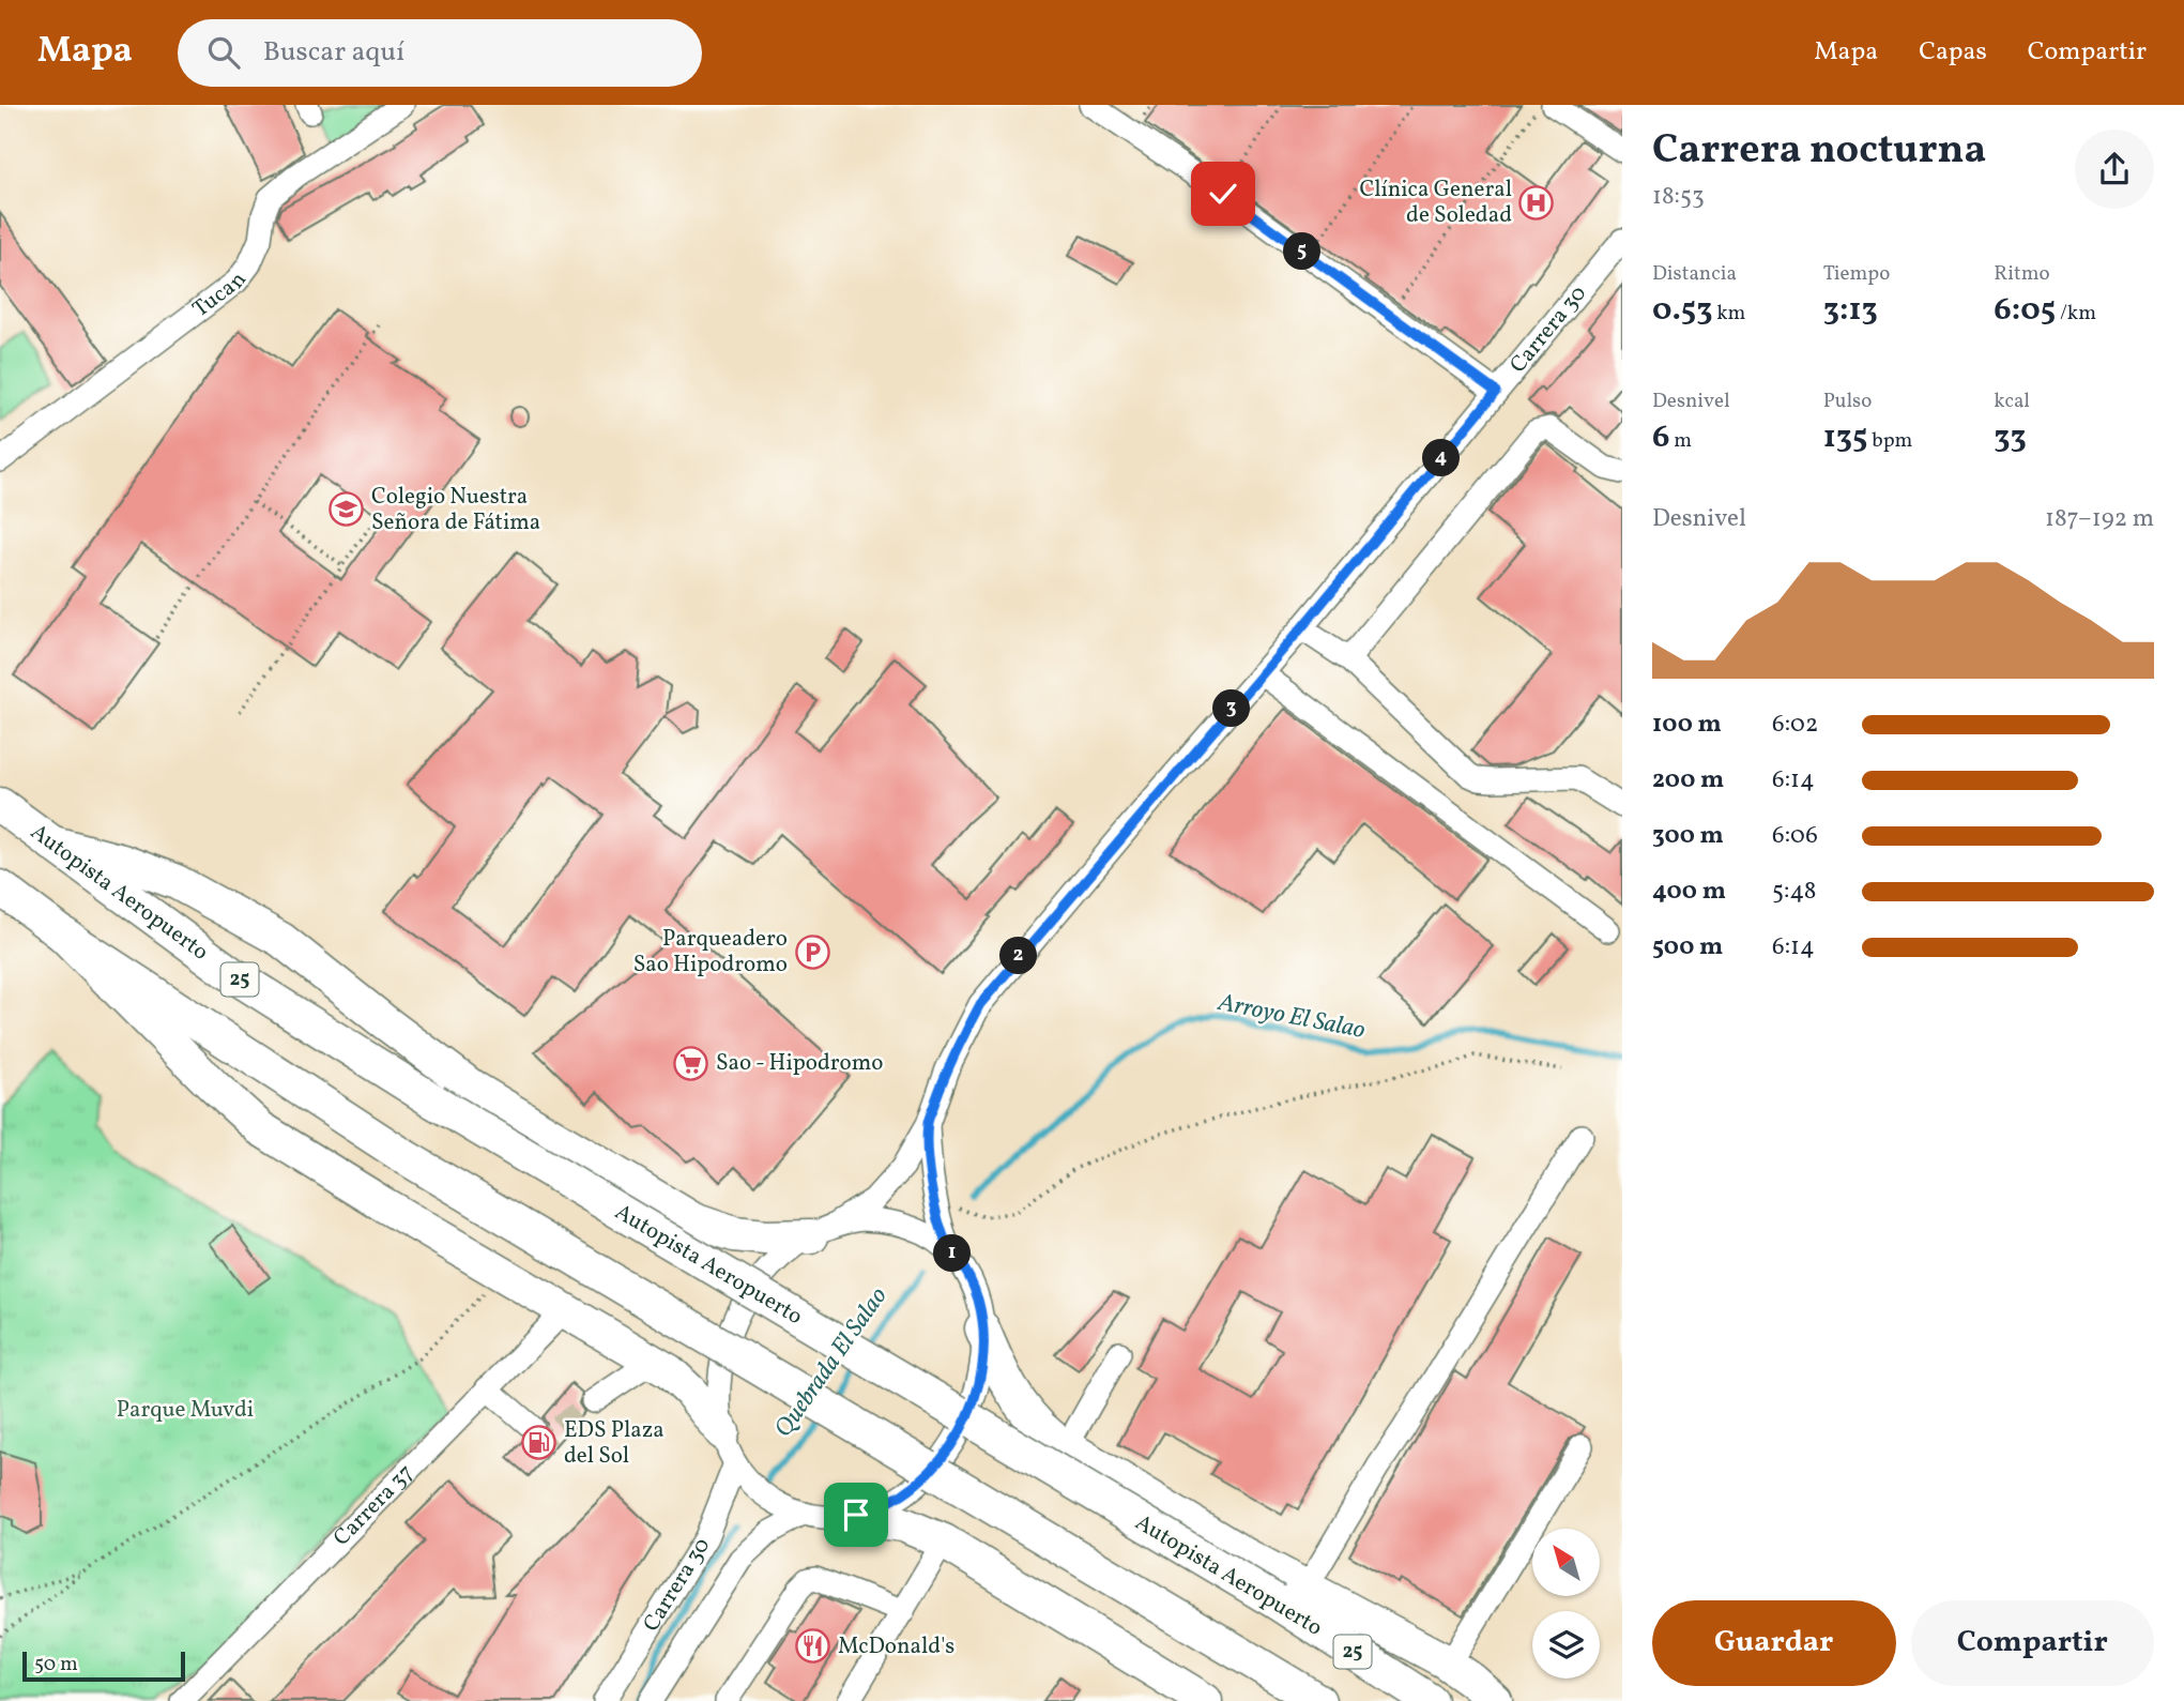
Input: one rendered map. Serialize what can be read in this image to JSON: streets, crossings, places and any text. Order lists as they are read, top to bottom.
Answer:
{
  "streets": {
    "highway": ["Autopista Aeropuerto", "25"],
    "street": ["Tucan", "Carrera 30", "Carrera 37"]
  },
  "water": ["Arroyo El Salao", "Quebrada El Salao"],
  "parks": ["Parque Muvdi"],
  "places": {
    "hospital": ["Clínica General de Soledad"],
    "school or university": ["Colegio Nuestra Señora de Fátima"],
    "parking": ["Parqueadero Sao Hipodromo"],
    "supermarket": ["Sao - Hipodromo"],
    "fuel station": ["EDS Plaza del Sol"],
    "restaurant": ["McDonald's"]
  },
  "scale_bar": "50 m",
  "north": "top left",
  "page": {
    "header": "Mapa",
    "search": "Buscar aquí",
    "nav": ["Mapa", "Capas", "Compartir"],
    "heading": ["Carrera nocturna", "18:53"],
    "pins": [
      "5",
      "4",
      "3",
      "2",
      "1"
    ],
    "stats": [
      ["Distancia", "0.53 km"],
      ["Tiempo", "3:13"],
      ["Ritmo", "6:05 /km"],
      ["Desnivel", "6 m"],
      ["Pulso", "135 bpm"],
      ["kcal", "33"]
    ],
    "chart": ["Desnivel", "187–192 m"],
    "list": [
      {
        "name": "100 m",
        "note": "6:02"
      },
      {
        "name": "200 m",
        "note": "6:14"
      },
      {
        "name": "300 m",
        "note": "6:06"
      },
      {
        "name": "400 m",
        "note": "5:48"
      },
      {
        "name": "500 m",
        "note": "6:14"
      }
    ],
    "buttons": ["Guardar", "Compartir"],
    "scale": "50 m"
  }
}
